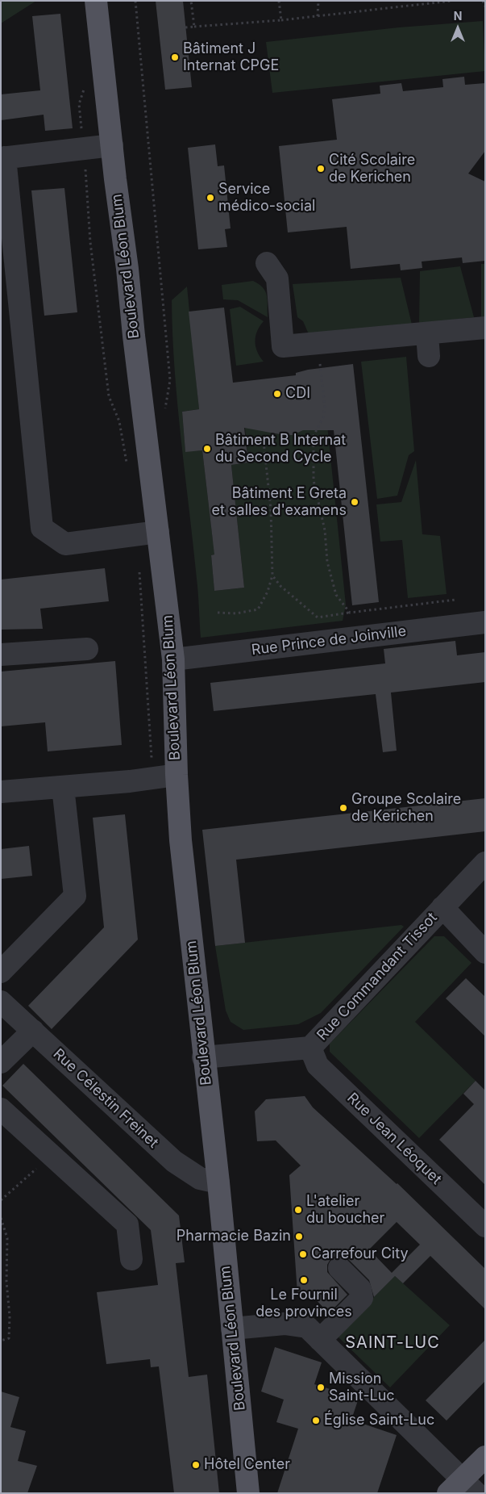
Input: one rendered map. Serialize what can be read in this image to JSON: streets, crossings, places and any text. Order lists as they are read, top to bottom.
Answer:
{
  "streets": {
    "main road": ["Boulevard Léon Blum"],
    "street": [
      "Rue Prince de Joinville",
      "Rue Commandant Tissot",
      "Rue Célestin Freinet",
      "Rue Jean Léoquet"
    ]
  },
  "crossings": [
    ["Boulevard Léon Blum", "Rue Prince de Joinville"],
    ["Boulevard Léon Blum", "Rue Commandant Tissot"],
    ["Boulevard Léon Blum", "Rue Célestin Freinet"],
    ["Rue Commandant Tissot", "Rue Jean Léoquet"]
  ],
  "districts": ["SAINT-LUC"],
  "places": [
    "Bâtiment J Internat CPGE",
    "Cité Scolaire de Kerichen",
    "Service médico-social",
    "CDI",
    "Bâtiment B Internat du Second Cycle",
    "Bâtiment E Greta et salles d'examens",
    "Groupe Scolaire de Kerichen",
    "L'atelier du boucher",
    "Pharmacie Bazin",
    "Carrefour City",
    "Le Fournil des provinces",
    "Mission Saint-Luc",
    "Église Saint-Luc",
    "Hôtel Center"
  ],
  "north": "top"
}
